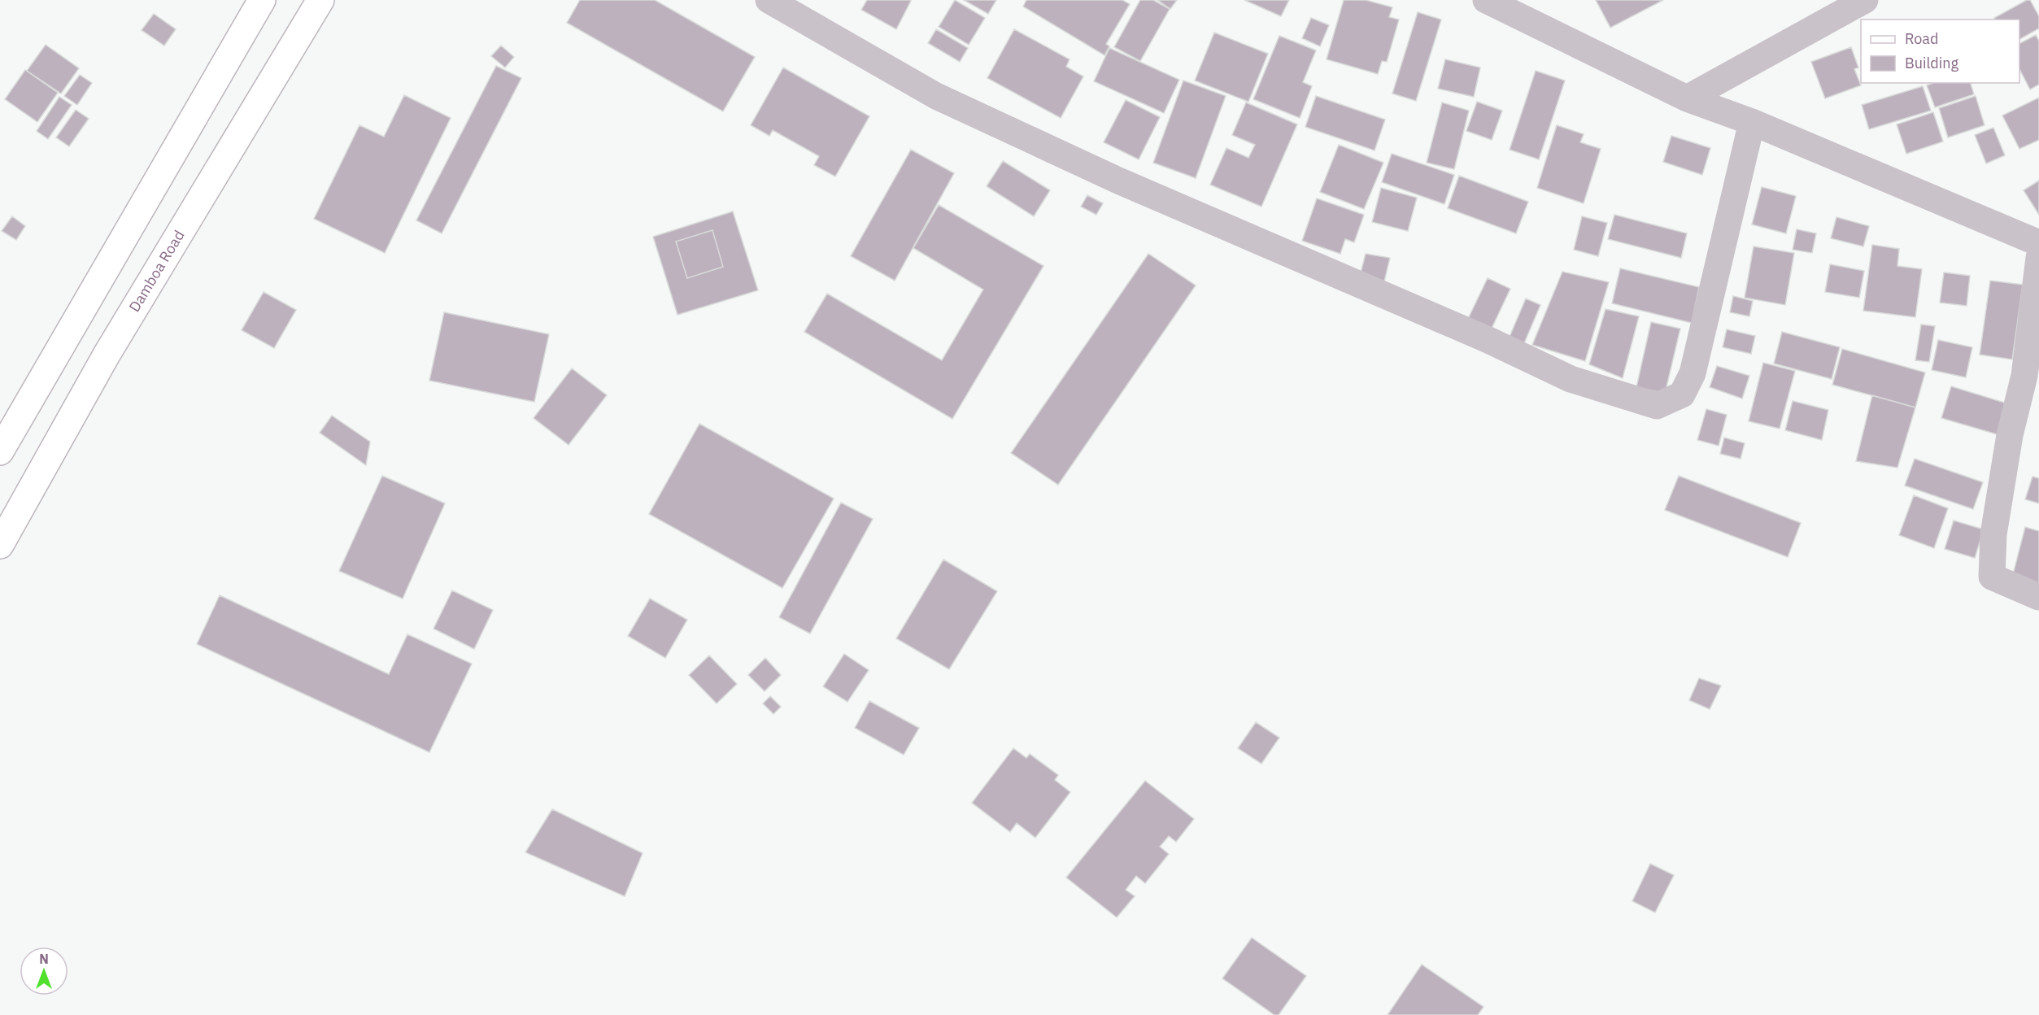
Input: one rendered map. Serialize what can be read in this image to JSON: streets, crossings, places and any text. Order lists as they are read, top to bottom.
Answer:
{
  "streets": {
    "main road": ["Damboa Road"]
  },
  "legend": ["Road", "Building"],
  "north": "top"
}
